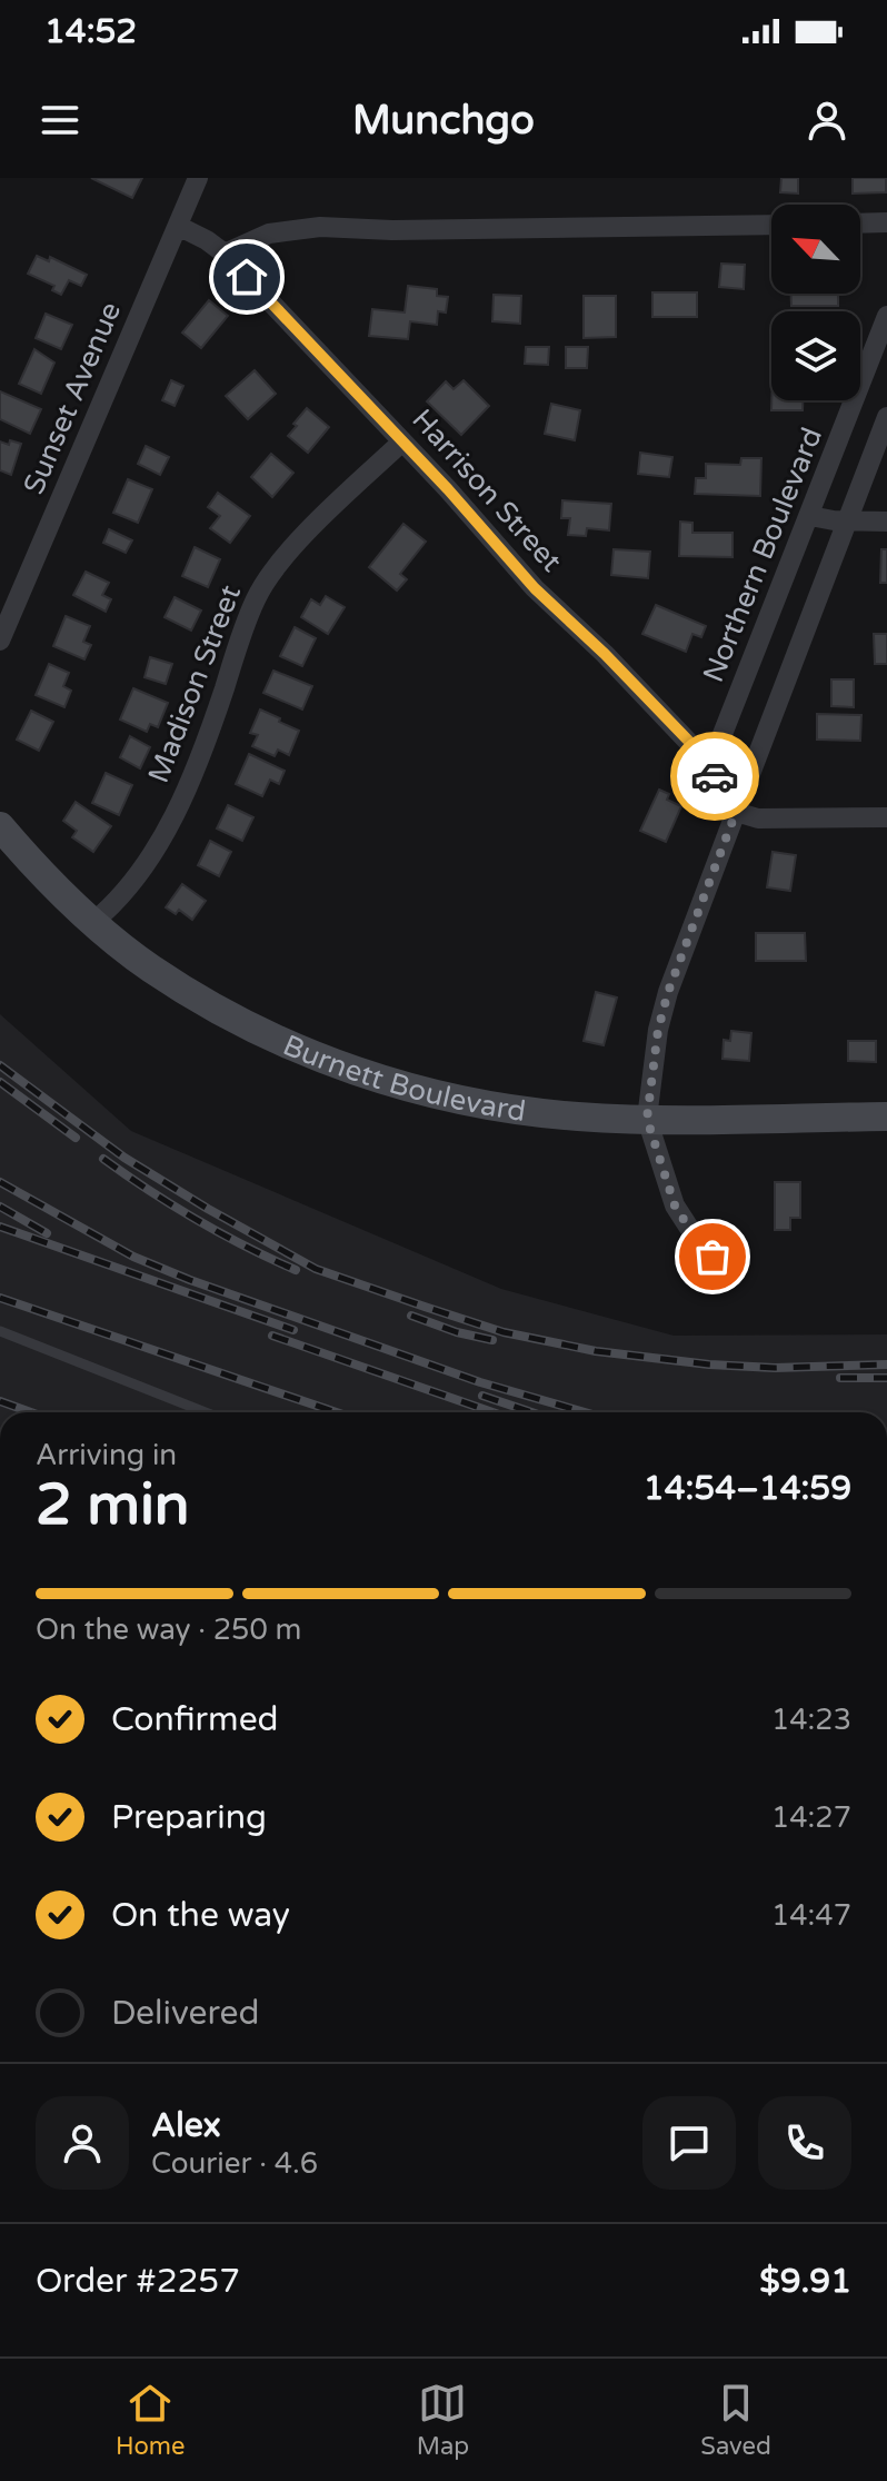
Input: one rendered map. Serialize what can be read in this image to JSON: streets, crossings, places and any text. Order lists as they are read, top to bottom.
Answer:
{
  "streets": {
    "main road": ["Burnett Boulevard"],
    "street": [
      "Sunset Avenue",
      "Harrison Street",
      "Northern Boulevard",
      "Madison Street"
    ]
  },
  "crossings": [
    ["Sunset Avenue", "Harrison Street"],
    ["Harrison Street", "Northern Boulevard"],
    ["Harrison Street", "Madison Street"],
    ["Madison Street", "Burnett Boulevard"]
  ],
  "north": "top left",
  "page": {
    "status": "14:52",
    "header": "Munchgo",
    "heading": ["2 min", "Arriving in", "14:54–14:59"],
    "panel": [
      "Alex",
      "Courier · 4.6",
      "Order #2257",
      "$9.91"
    ],
    "bar": "On the way · 250 m",
    "list": [
      ["Confirmed", "14:23"],
      ["Preparing", "14:27"],
      ["On the way", "14:47"],
      "Delivered"
    ],
    "tabs": ["Home", "Map", "Saved"]
  }
}
